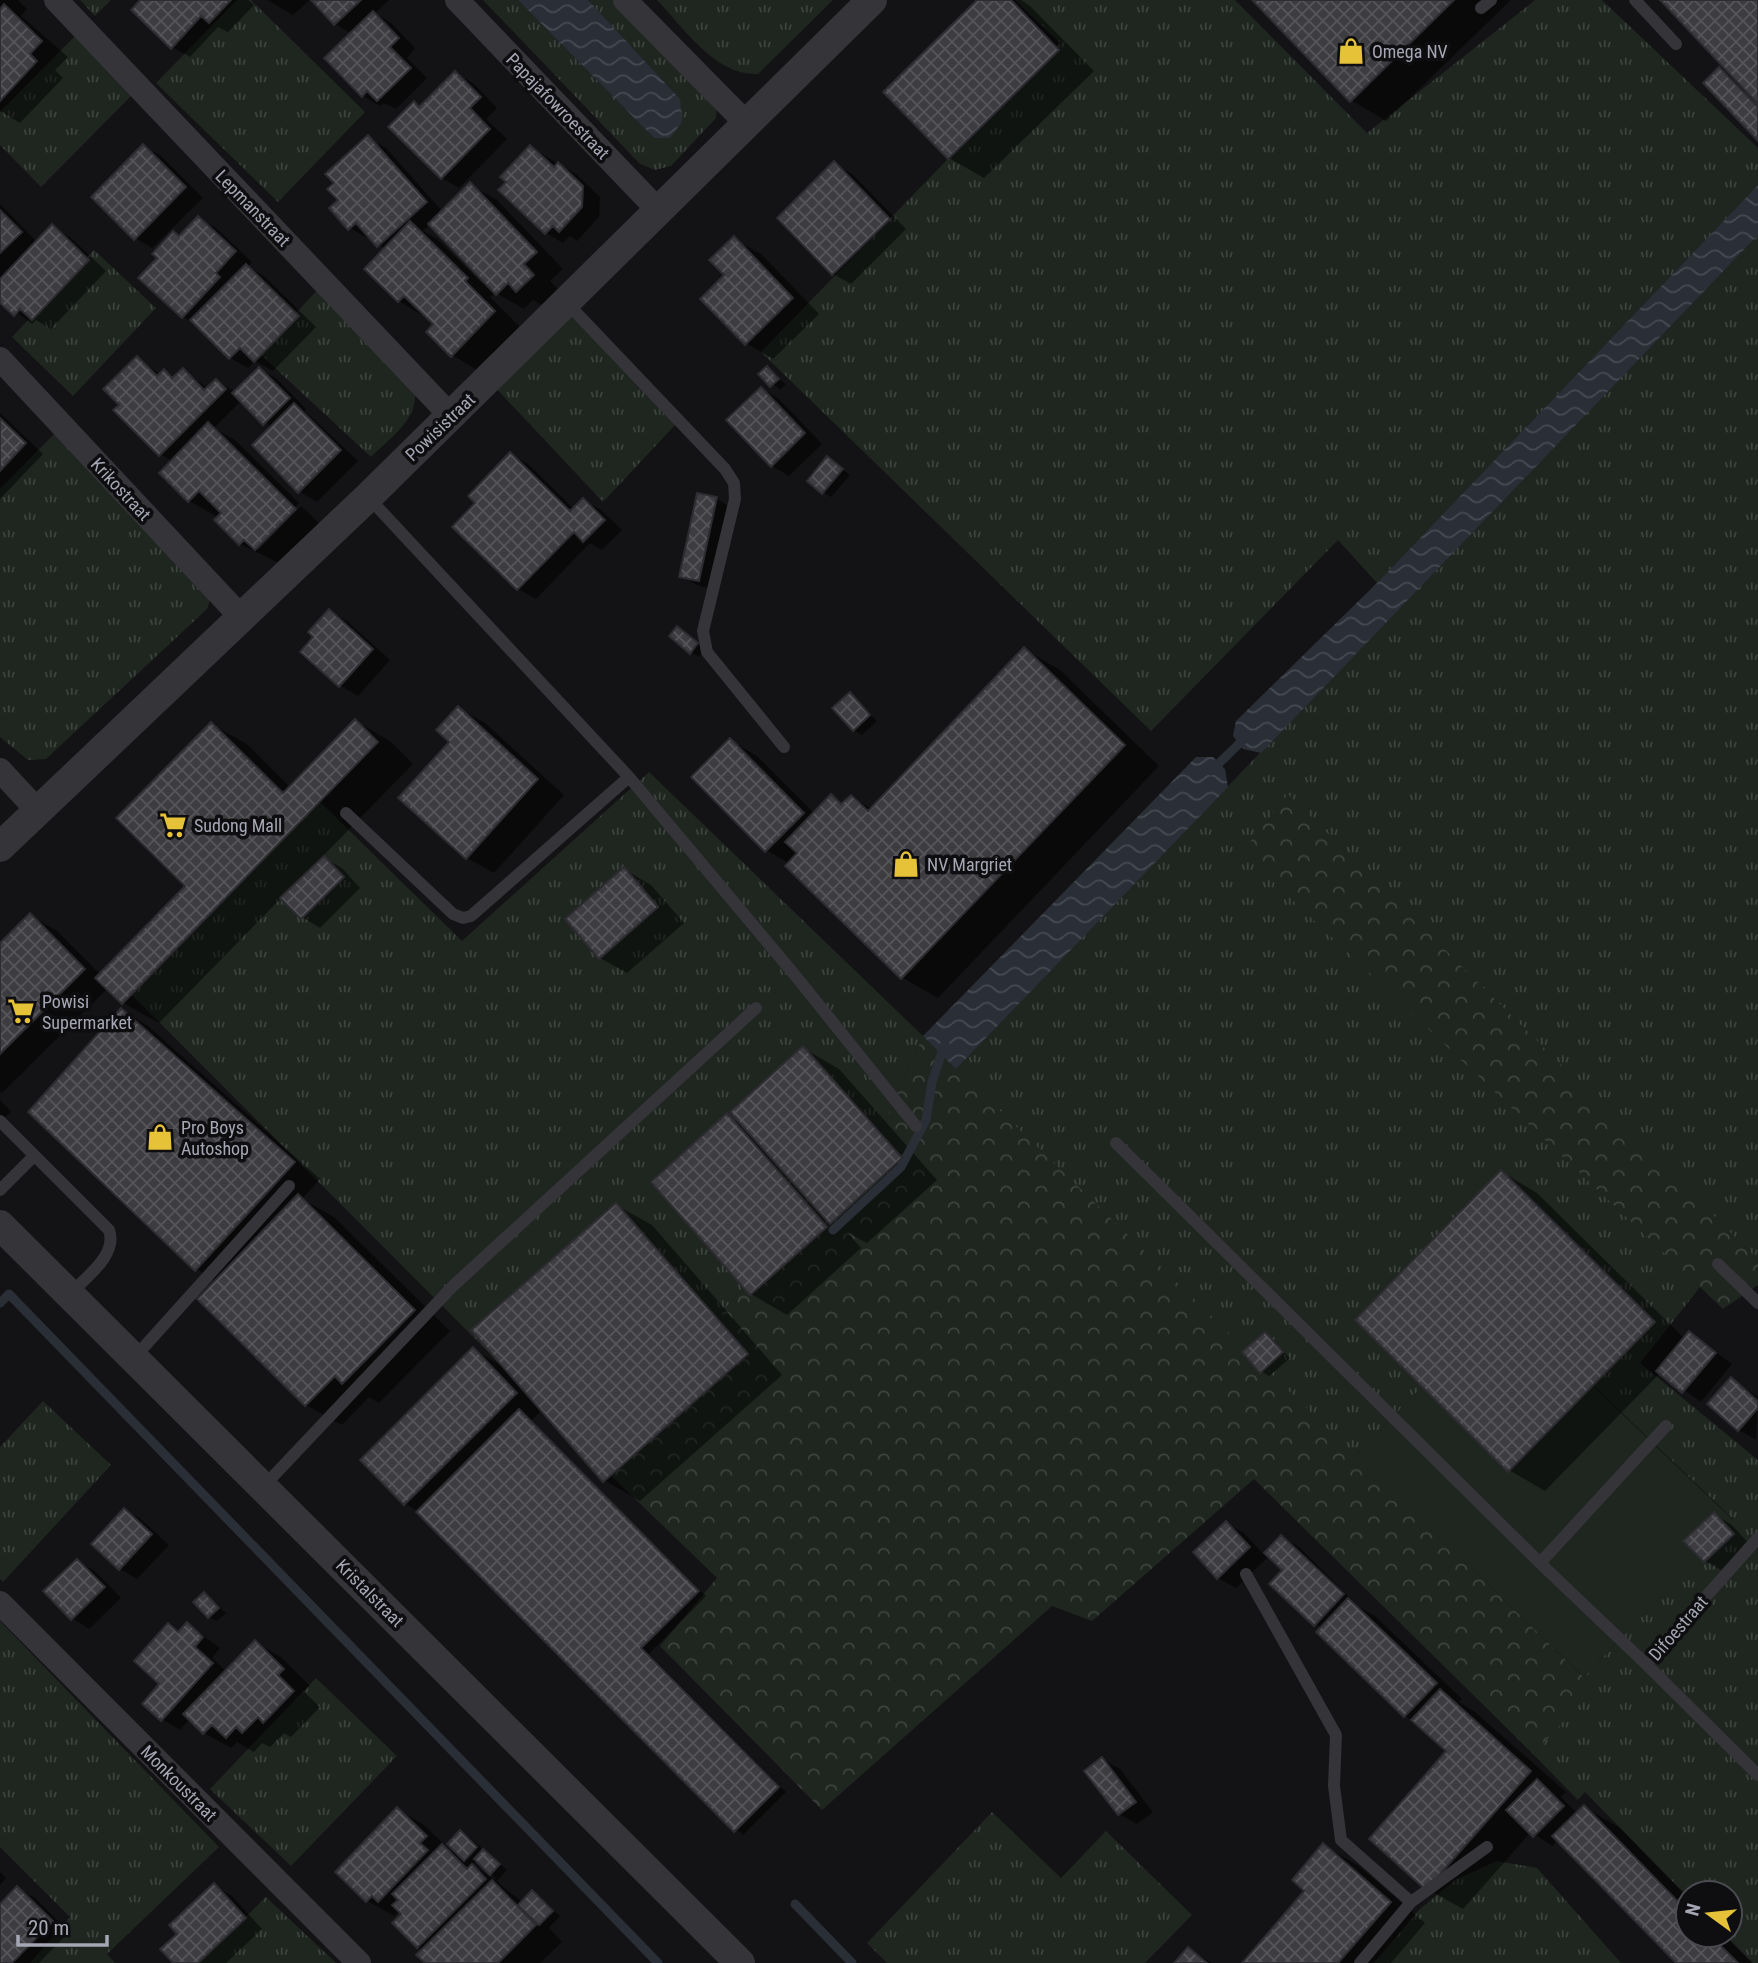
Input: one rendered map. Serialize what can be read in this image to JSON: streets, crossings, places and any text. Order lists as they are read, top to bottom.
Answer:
{
  "streets": {
    "street": [
      "Papajafowroestraat",
      "Lepmanstraat",
      "Powisistraat",
      "Krikostraat",
      "Kristalstraat",
      "Monkoustraat"
    ],
    "lane": ["Difoestraat"]
  },
  "crossings": [
    ["Papajafowroestraat", "Powisistraat"],
    ["Lepmanstraat", "Powisistraat"],
    ["Powisistraat", "Krikostraat"]
  ],
  "places": {
    "shop": ["Omega NV", "NV Margriet", "Pro Boys Autoshop"],
    "supermarket": ["Sudong Mall", "Powisi Supermarket"]
  },
  "scale_bar": "20 m",
  "north": "left"
}
